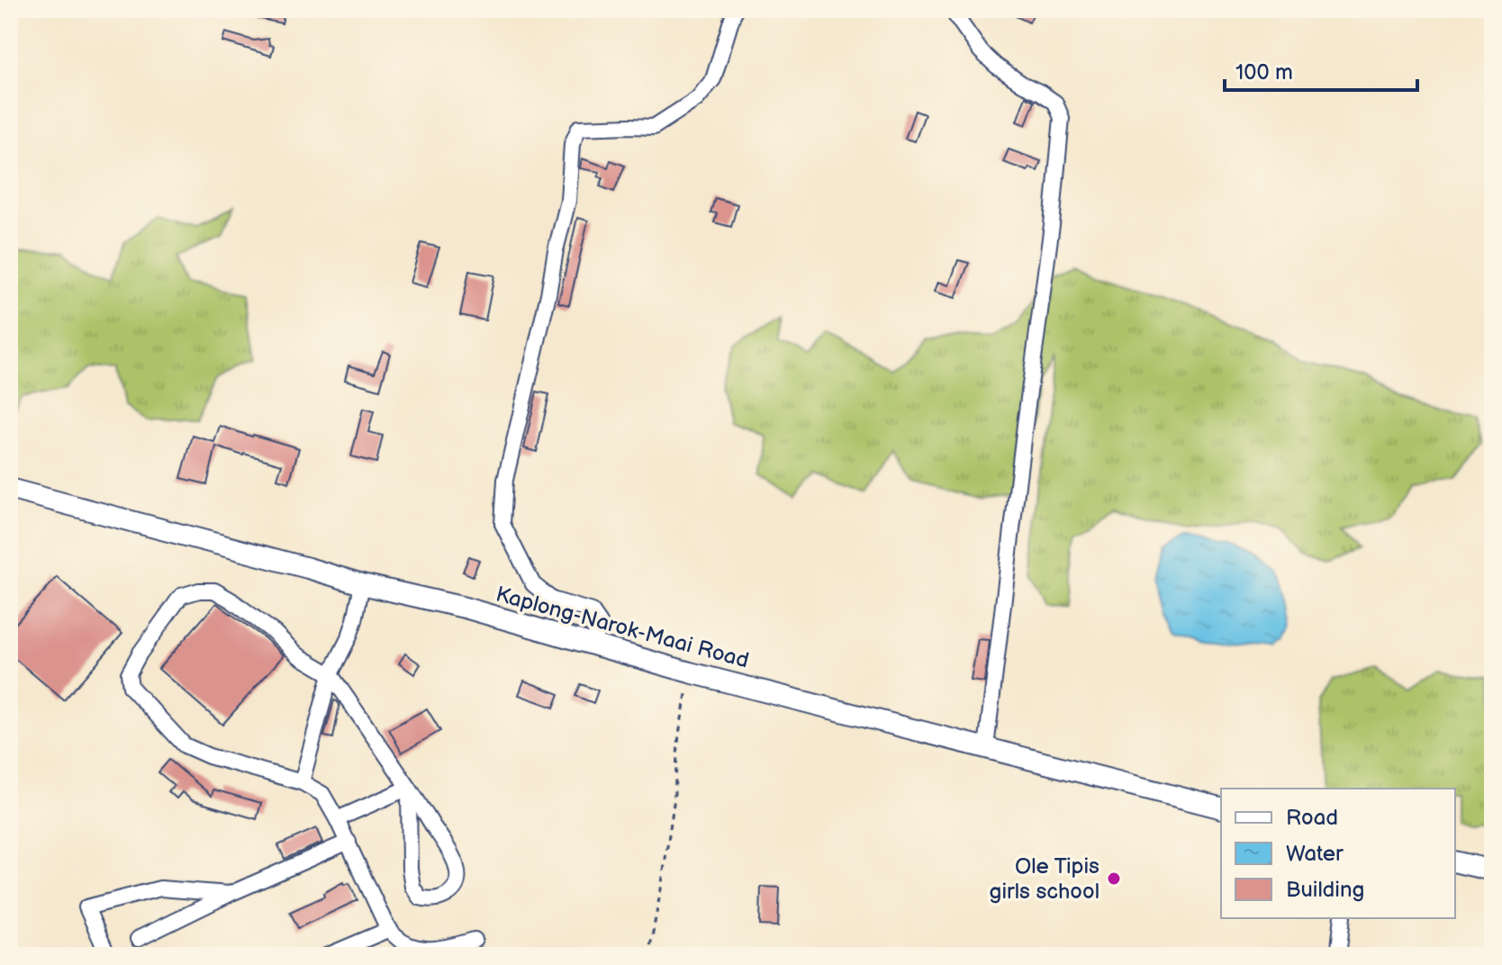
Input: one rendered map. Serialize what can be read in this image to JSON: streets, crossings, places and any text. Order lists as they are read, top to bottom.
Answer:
{
  "streets": {
    "highway": ["Kaplong-Narok-Maai Road"]
  },
  "places": ["Ole Tipis girls school"],
  "legend": ["Road", "Water", "Building"],
  "scale_bar": "100 m"
}
